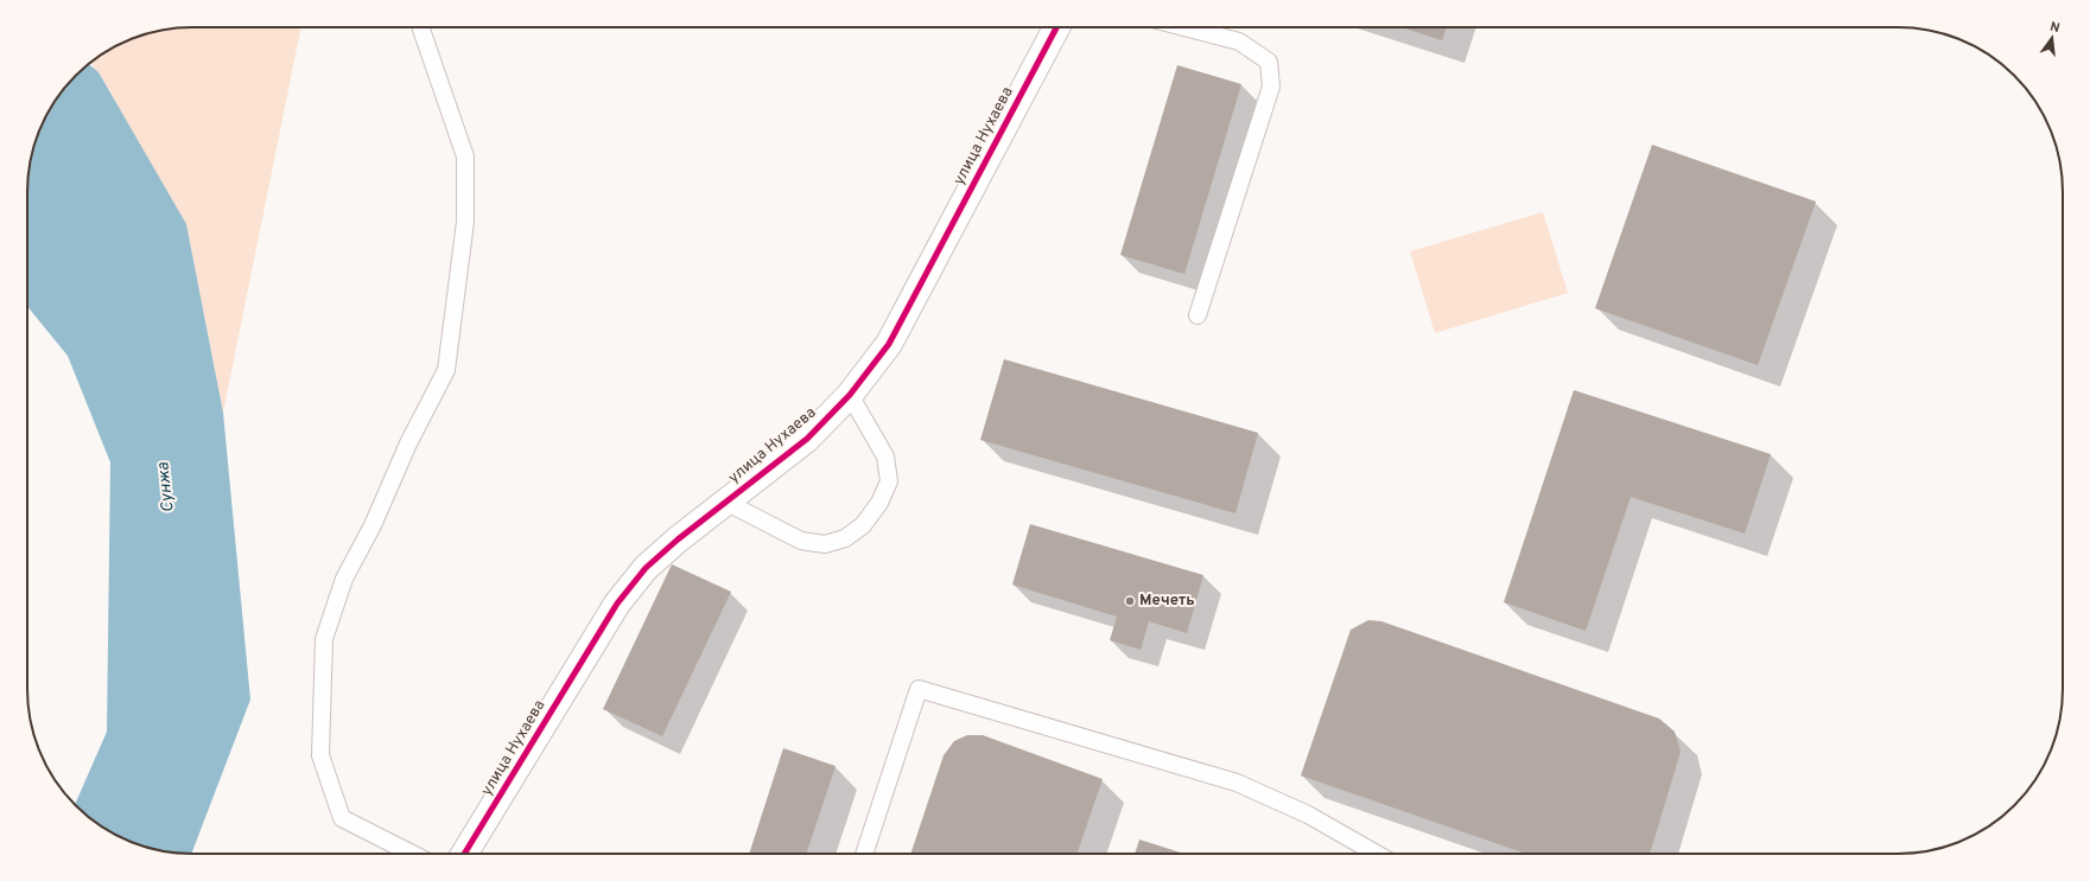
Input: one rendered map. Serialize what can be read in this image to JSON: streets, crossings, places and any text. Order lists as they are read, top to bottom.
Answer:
{
  "streets": {
    "street": ["улица Нухаева"]
  },
  "water": ["Сунжа"],
  "places": ["Мечеть"],
  "north": "top"
}
